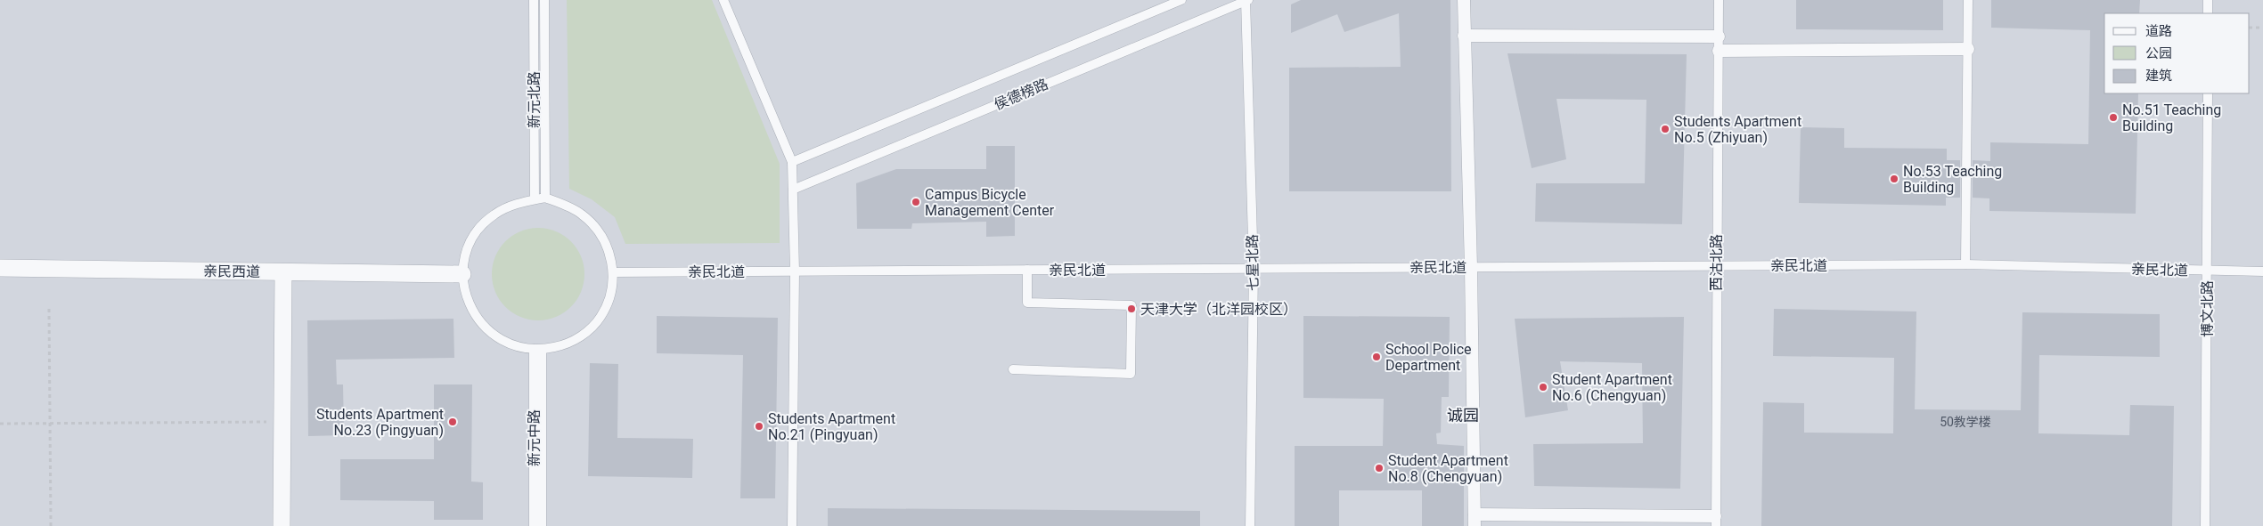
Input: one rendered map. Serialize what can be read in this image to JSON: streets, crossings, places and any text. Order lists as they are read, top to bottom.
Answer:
{
  "streets": {
    "street": ["亲民西道"],
    "lane": [
      "侯德榜路",
      "新元北路",
      "七星北路",
      "西沽北路",
      "亲民北道",
      "博文北路",
      "新元中路"
    ]
  },
  "crossings": [
    ["侯德榜路", "七星北路"],
    ["新元北路", "亲民北道"],
    ["新元北路", "亲民西道"],
    ["新元北路", "新元中路"],
    ["七星北路", "亲民北道"],
    ["西沽北路", "亲民北道"],
    ["亲民北道", "亲民西道"],
    ["亲民北道", "博文北路"],
    ["亲民北道", "新元中路"],
    ["亲民西道", "新元中路"]
  ],
  "districts": ["诚园"],
  "places": [
    "No.51 Teaching Building",
    "Students Apartment No.5 (Zhiyuan)",
    "No.53 Teaching Building",
    "Campus Bicycle Management Center",
    "天津大学（北洋园校区）",
    "School Police Department",
    "Student Apartment No.6 (Chengyuan)",
    "Students Apartment No.23 (Pingyuan)",
    "Students Apartment No.21 (Pingyuan)",
    "Student Apartment No.8 (Chengyuan)"
  ],
  "house_numbers": ["50教学楼"],
  "legend": ["道路", "公园", "建筑"]
}
